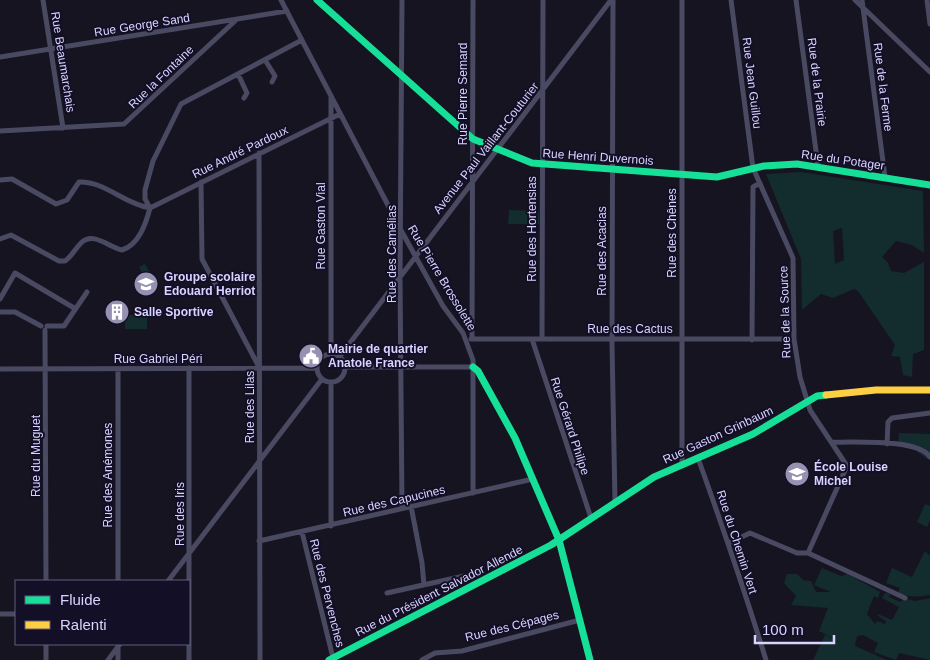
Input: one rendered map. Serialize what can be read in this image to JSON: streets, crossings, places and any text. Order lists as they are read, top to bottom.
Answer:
{
  "streets": {
    "street": [
      "Rue George Sand",
      "Rue Beaumarchais",
      "Rue la Fontaine",
      "Rue de la Prairie",
      "Rue Jean Guillou",
      "Rue de la Ferme",
      "Rue Pierre Semard",
      "Avenue Paul Vaillant-Couturier",
      "Rue André Pardoux",
      "Rue Henri Duvernois",
      "Rue du Potager",
      "Rue Gaston Vial",
      "Rue des Hortensias",
      "Rue des Chênes",
      "Rue des Acacias",
      "Rue des Camélias",
      "Rue Pierre Brossolette",
      "Rue de la Source",
      "Rue des Cactus",
      "Rue Gabriel Péri",
      "Rue des Lilas",
      "Rue Gérard Philipe",
      "Rue Gaston Grinbaum",
      "Rue du Muguet",
      "Rue des Anémones",
      "Rue des Capucines",
      "Rue des Iris",
      "Rue du Chemin Vert",
      "Rue du Président Salvador Allende",
      "Rue des Pervenches",
      "Rue des Cépages"
    ]
  },
  "crossings": [
    ["Rue George Sand", "Rue Beaumarchais"],
    ["Rue George Sand", "Rue la Fontaine"],
    ["Rue George Sand", "Rue Pierre Brossolette"],
    ["Rue Beaumarchais", "Rue la Fontaine"],
    ["Rue de la Prairie", "Rue du Potager"],
    ["Rue Jean Guillou", "Rue Henri Duvernois"],
    ["Rue Jean Guillou", "Rue du Potager"],
    ["Rue Jean Guillou", "Rue de la Source"],
    ["Rue de la Ferme", "Rue du Potager"],
    ["Rue Pierre Semard", "Avenue Paul Vaillant-Couturier"],
    ["Rue Pierre Semard", "Rue Henri Duvernois"],
    ["Rue Pierre Semard", "Rue des Cactus"],
    ["Avenue Paul Vaillant-Couturier", "Rue Henri Duvernois"],
    ["Avenue Paul Vaillant-Couturier", "Rue Gaston Vial"],
    ["Avenue Paul Vaillant-Couturier", "Rue des Hortensias"],
    ["Avenue Paul Vaillant-Couturier", "Rue des Acacias"],
    ["Avenue Paul Vaillant-Couturier", "Rue des Camélias"],
    ["Avenue Paul Vaillant-Couturier", "Rue Pierre Brossolette"],
    ["Avenue Paul Vaillant-Couturier", "Rue Gabriel Péri"],
    ["Rue André Pardoux", "Rue Gaston Vial"],
    ["Rue André Pardoux", "Rue Pierre Brossolette"],
    ["Rue André Pardoux", "Rue des Lilas"],
    ["Rue Henri Duvernois", "Rue du Potager"],
    ["Rue Henri Duvernois", "Rue des Hortensias"],
    ["Rue Henri Duvernois", "Rue des Chênes"],
    ["Rue Henri Duvernois", "Rue des Acacias"],
    ["Rue Henri Duvernois", "Rue des Camélias"],
    ["Rue Henri Duvernois", "Rue de la Source"],
    ["Rue du Potager", "Rue de la Source"],
    ["Rue Gaston Vial", "Rue Pierre Brossolette"],
    ["Rue Gaston Vial", "Rue Gabriel Péri"],
    ["Rue des Hortensias", "Rue des Cactus"],
    ["Rue des Chênes", "Rue des Cactus"],
    ["Rue des Chênes", "Rue Gaston Grinbaum"],
    ["Rue des Acacias", "Rue des Cactus"],
    ["Rue des Acacias", "Rue Gaston Grinbaum"],
    ["Rue des Camélias", "Rue Pierre Brossolette"],
    ["Rue des Camélias", "Rue des Capucines"],
    ["Rue Pierre Brossolette", "Rue des Cactus"],
    ["Rue Pierre Brossolette", "Rue Gaston Grinbaum"],
    ["Rue Pierre Brossolette", "Rue des Capucines"],
    ["Rue Pierre Brossolette", "Rue du Président Salvador Allende"],
    ["Rue Pierre Brossolette", "Rue des Cépages"],
    ["Rue de la Source", "Rue des Cactus"],
    ["Rue de la Source", "Rue Gaston Grinbaum"],
    ["Rue des Cactus", "Rue Gérard Philipe"],
    ["Rue Gabriel Péri", "Rue des Lilas"],
    ["Rue Gabriel Péri", "Rue du Muguet"],
    ["Rue Gabriel Péri", "Rue des Anémones"],
    ["Rue Gabriel Péri", "Rue des Iris"],
    ["Rue des Lilas", "Rue des Capucines"],
    ["Rue Gérard Philipe", "Rue Gaston Grinbaum"],
    ["Rue Gaston Grinbaum", "Rue du Chemin Vert"],
    ["Rue Gaston Grinbaum", "Rue du Président Salvador Allende"],
    ["Rue des Capucines", "Rue des Pervenches"],
    ["Rue du Président Salvador Allende", "Rue des Pervenches"]
  ],
  "places": {
    "school or university": ["Groupe scolaire Edouard Herriot", "École Louise Michel"],
    "building": ["Salle Sportive"],
    "public building": ["Mairie de quartier Anatole France"]
  },
  "legend": ["Fluide", "Ralenti"],
  "scale_bar": "100 m"
}
